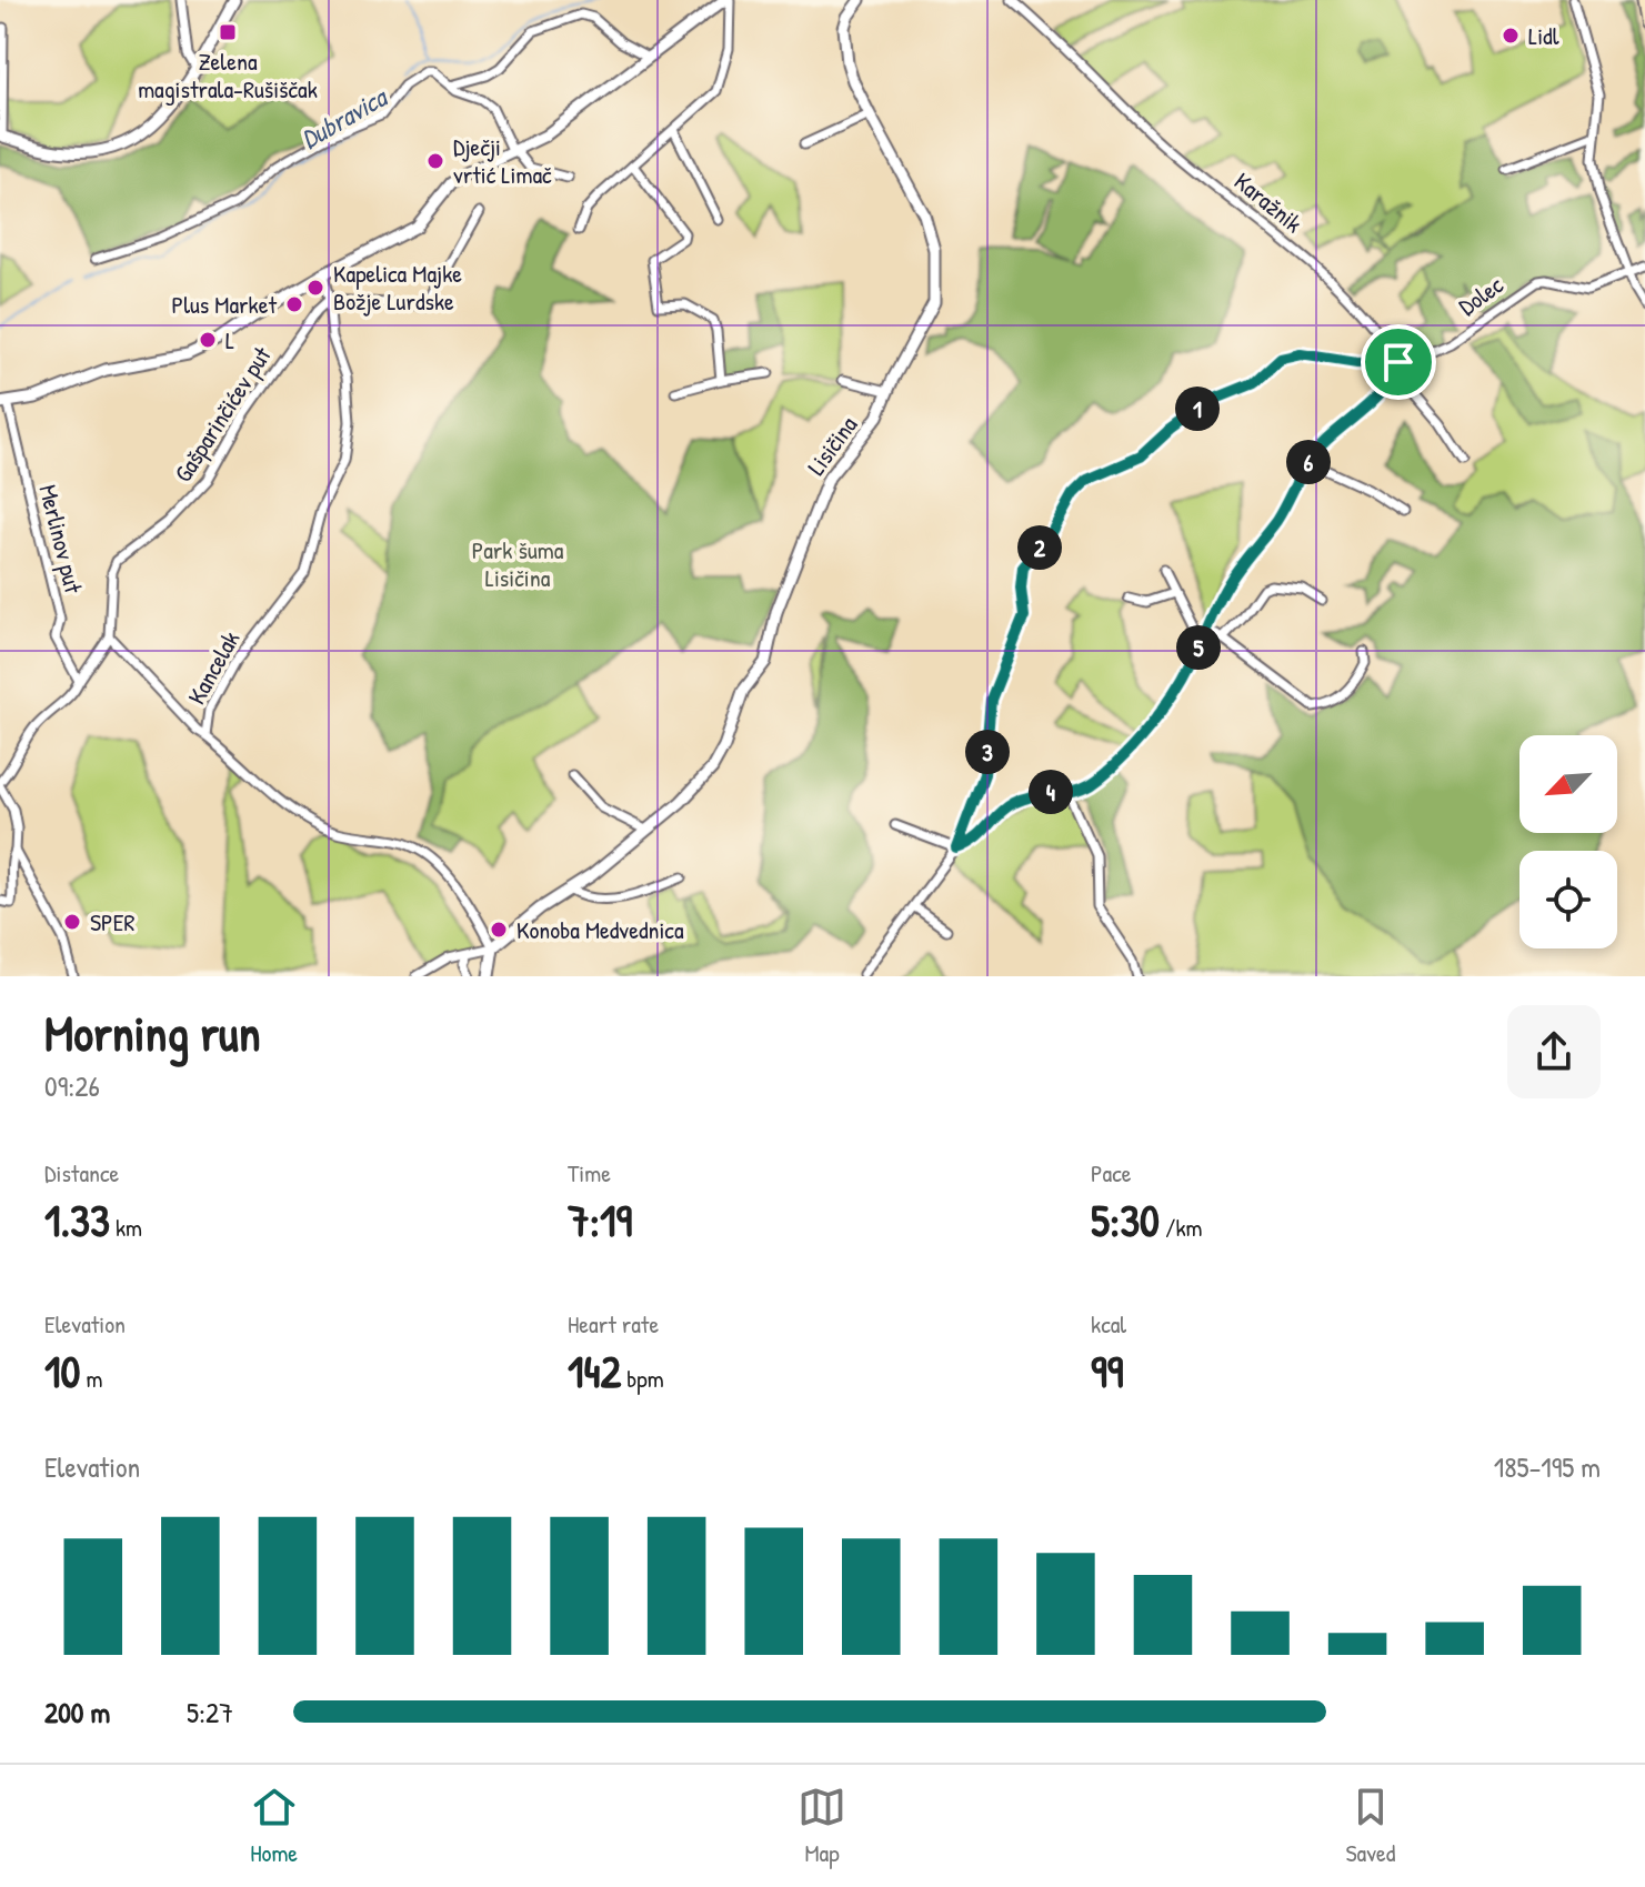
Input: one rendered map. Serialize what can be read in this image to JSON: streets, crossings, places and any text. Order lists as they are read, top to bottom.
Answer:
{
  "streets": {
    "street": [
      "Karažnik",
      "Dolec",
      "Gašparinčićev put",
      "Lisičina",
      "Merlinov put",
      "Kancelak"
    ]
  },
  "crossings": [
    ["Karažnik", "Dolec"],
    ["Gašparinčićev put", "Kancelak"],
    ["Lisičina", "Kancelak"]
  ],
  "water": ["Dubravica"],
  "parks": ["Park šuma Lisičina"],
  "places": {
    "transit": ["Zelena magistrala-Rušiščak"],
    "other": [
      "Lidl",
      "Dječji vrtić Limač",
      "Kapelica Majke Božje Lurdske",
      "Plus Market",
      "L",
      "SPER",
      "Konoba Medvednica"
    ]
  },
  "north": "bottom left",
  "page": {
    "pins": [
      "1",
      "6",
      "2",
      "5",
      "3",
      "4"
    ],
    "heading": ["Morning run", "09:26"],
    "stats": [
      ["Distance", "1.33 km"],
      ["Time", "7:19"],
      ["Pace", "5:30 /km"],
      ["Elevation", "10 m"],
      ["Heart rate", "142 bpm"],
      ["kcal", "99"]
    ],
    "chart": ["Elevation", "185–195 m"],
    "list": [
      {
        "name": "200 m",
        "note": "5:27"
      }
    ],
    "tabs": ["Home", "Map", "Saved"]
  }
}
